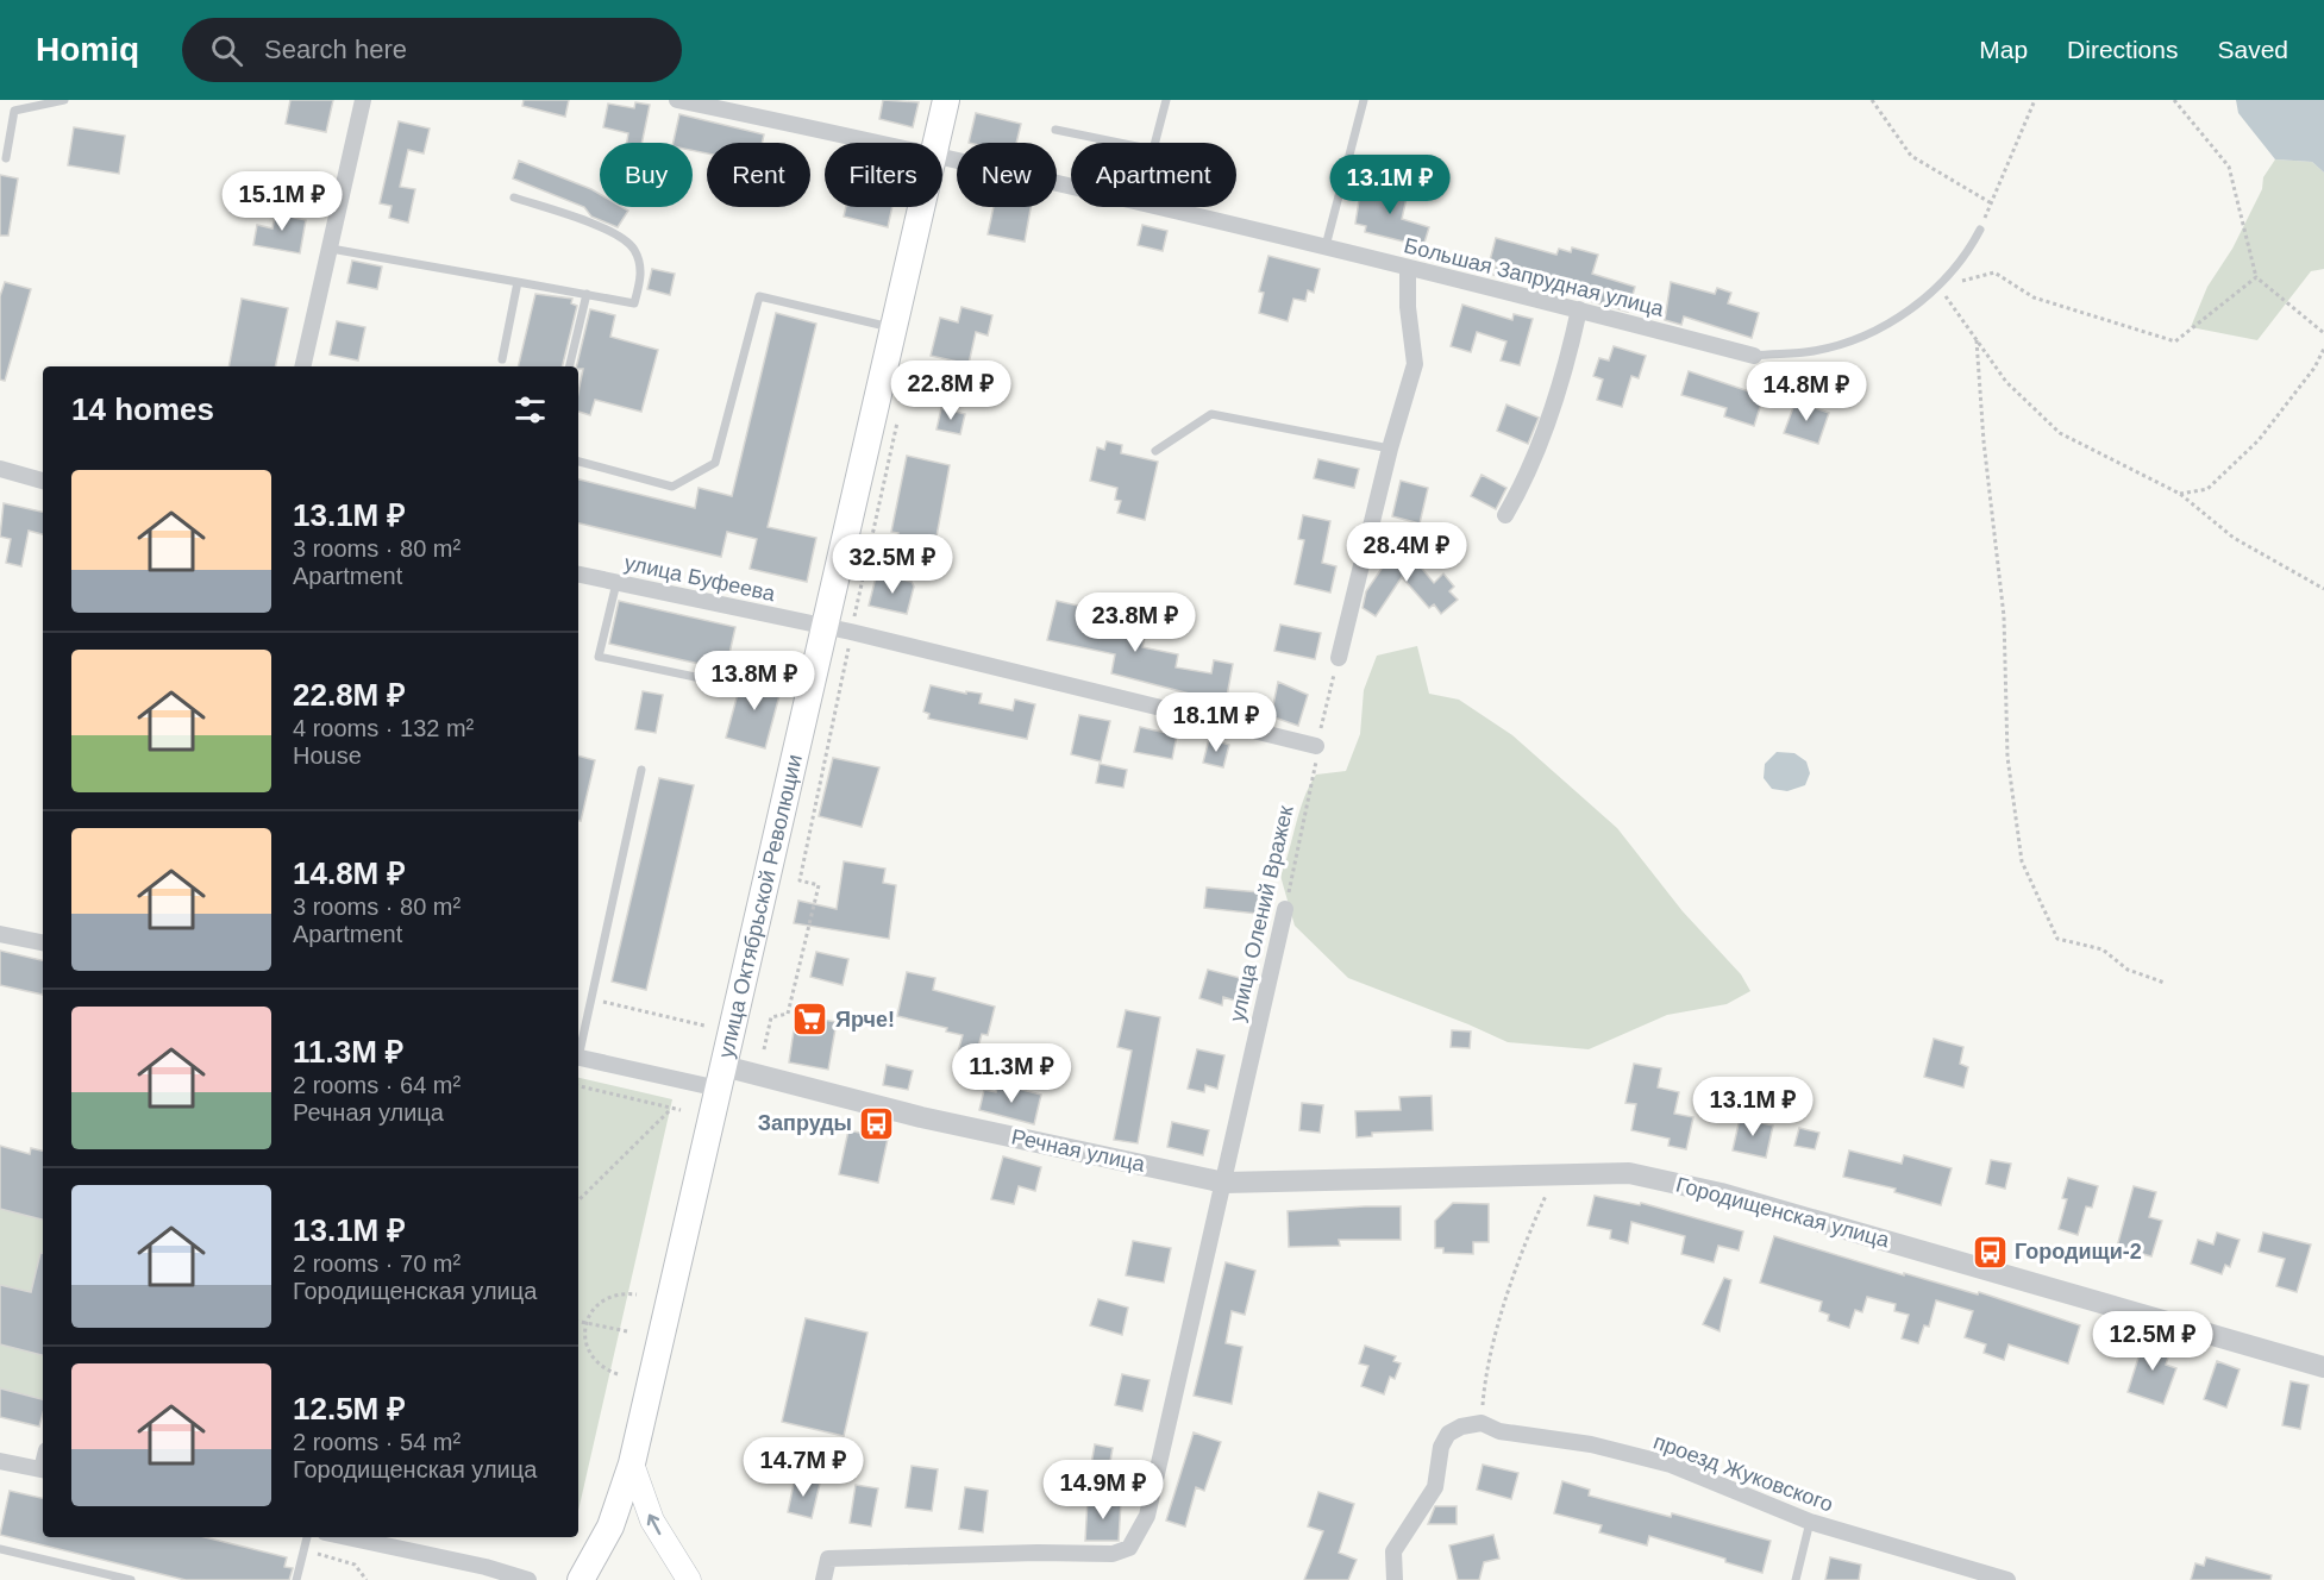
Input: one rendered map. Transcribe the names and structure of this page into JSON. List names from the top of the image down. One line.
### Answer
{"streets":{"main road":["улица Октябрьской Революции"],"street":["Большая Запрудная улица","улица Буфеева","улица Олений Вражек","Речная улица","Городищенская улица","проезд Жуковского"]},"crossings":[["улица Буфеева","улица Октябрьской Революции"],["улица Буфеева","улица Олений Вражек"],["улица Октябрьской Революции","Речная улица"],["улица Олений Вражек","Речная улица"],["улица Олений Вражек","Городищенская улица"],["Речная улица","Городищенская улица"]],"places":{"supermarket":["Ярче!"],"bus stop":["Запруды","Городищи-2"]},"page":{"header":"Homiq","search":"Search here","nav":["Map","Directions","Saved"],"chip":["Buy","Rent","Filters","New","Apartment"],"price":["13.1M ₽","15.1M ₽","22.8M ₽","14.8M ₽","28.4M ₽","32.5M ₽","23.8M ₽","13.8M ₽","18.1M ₽","11.3M ₽","13.1M ₽","12.5M ₽","14.7M ₽","14.9M ₽"],"heading":"14 homes","list":[{"name":"13.1M ₽","note":"3 rooms · 80 m² · Apartment"},{"name":"22.8M ₽","note":"4 rooms · 132 m² · House"},{"name":"14.8M ₽","note":"3 rooms · 80 m² · Apartment"},{"name":"11.3M ₽","note":"2 rooms · 64 m² · Речная улица"},{"name":"13.1M ₽","note":"2 rooms · 70 m² · Городищенская улица"},{"name":"12.5M ₽","note":"2 rooms · 54 m² · Городищенская улица"}]}}
